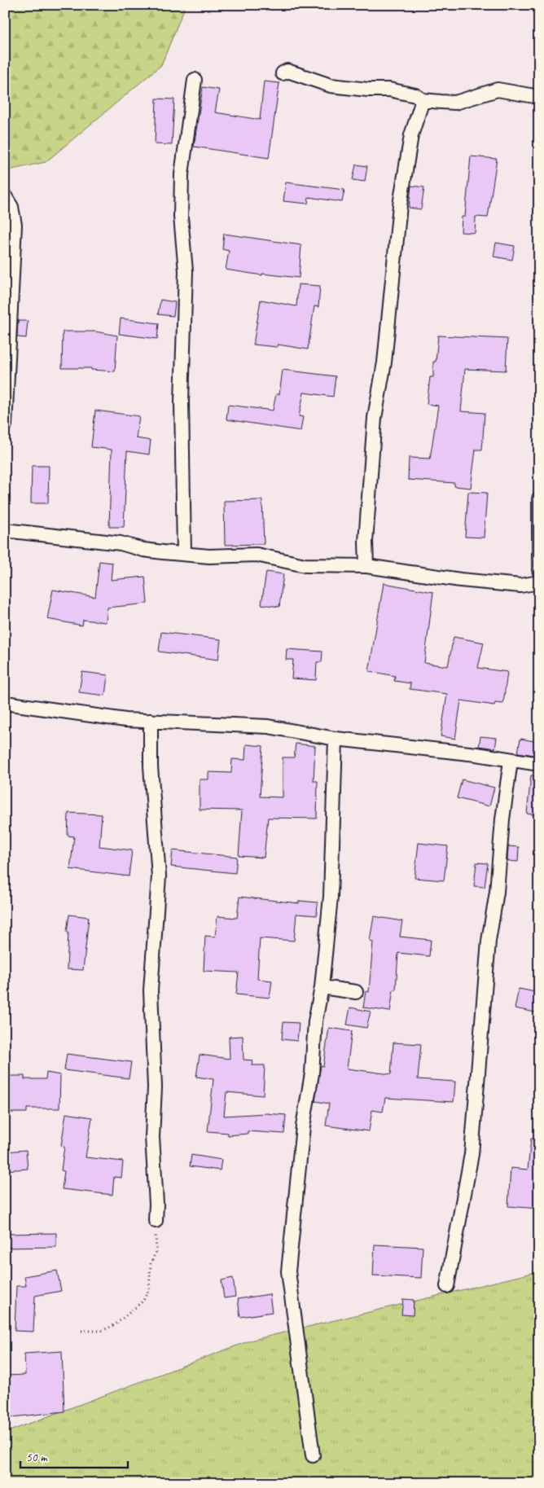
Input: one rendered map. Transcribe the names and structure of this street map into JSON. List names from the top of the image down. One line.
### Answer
{"scale_bar":"50 m"}
